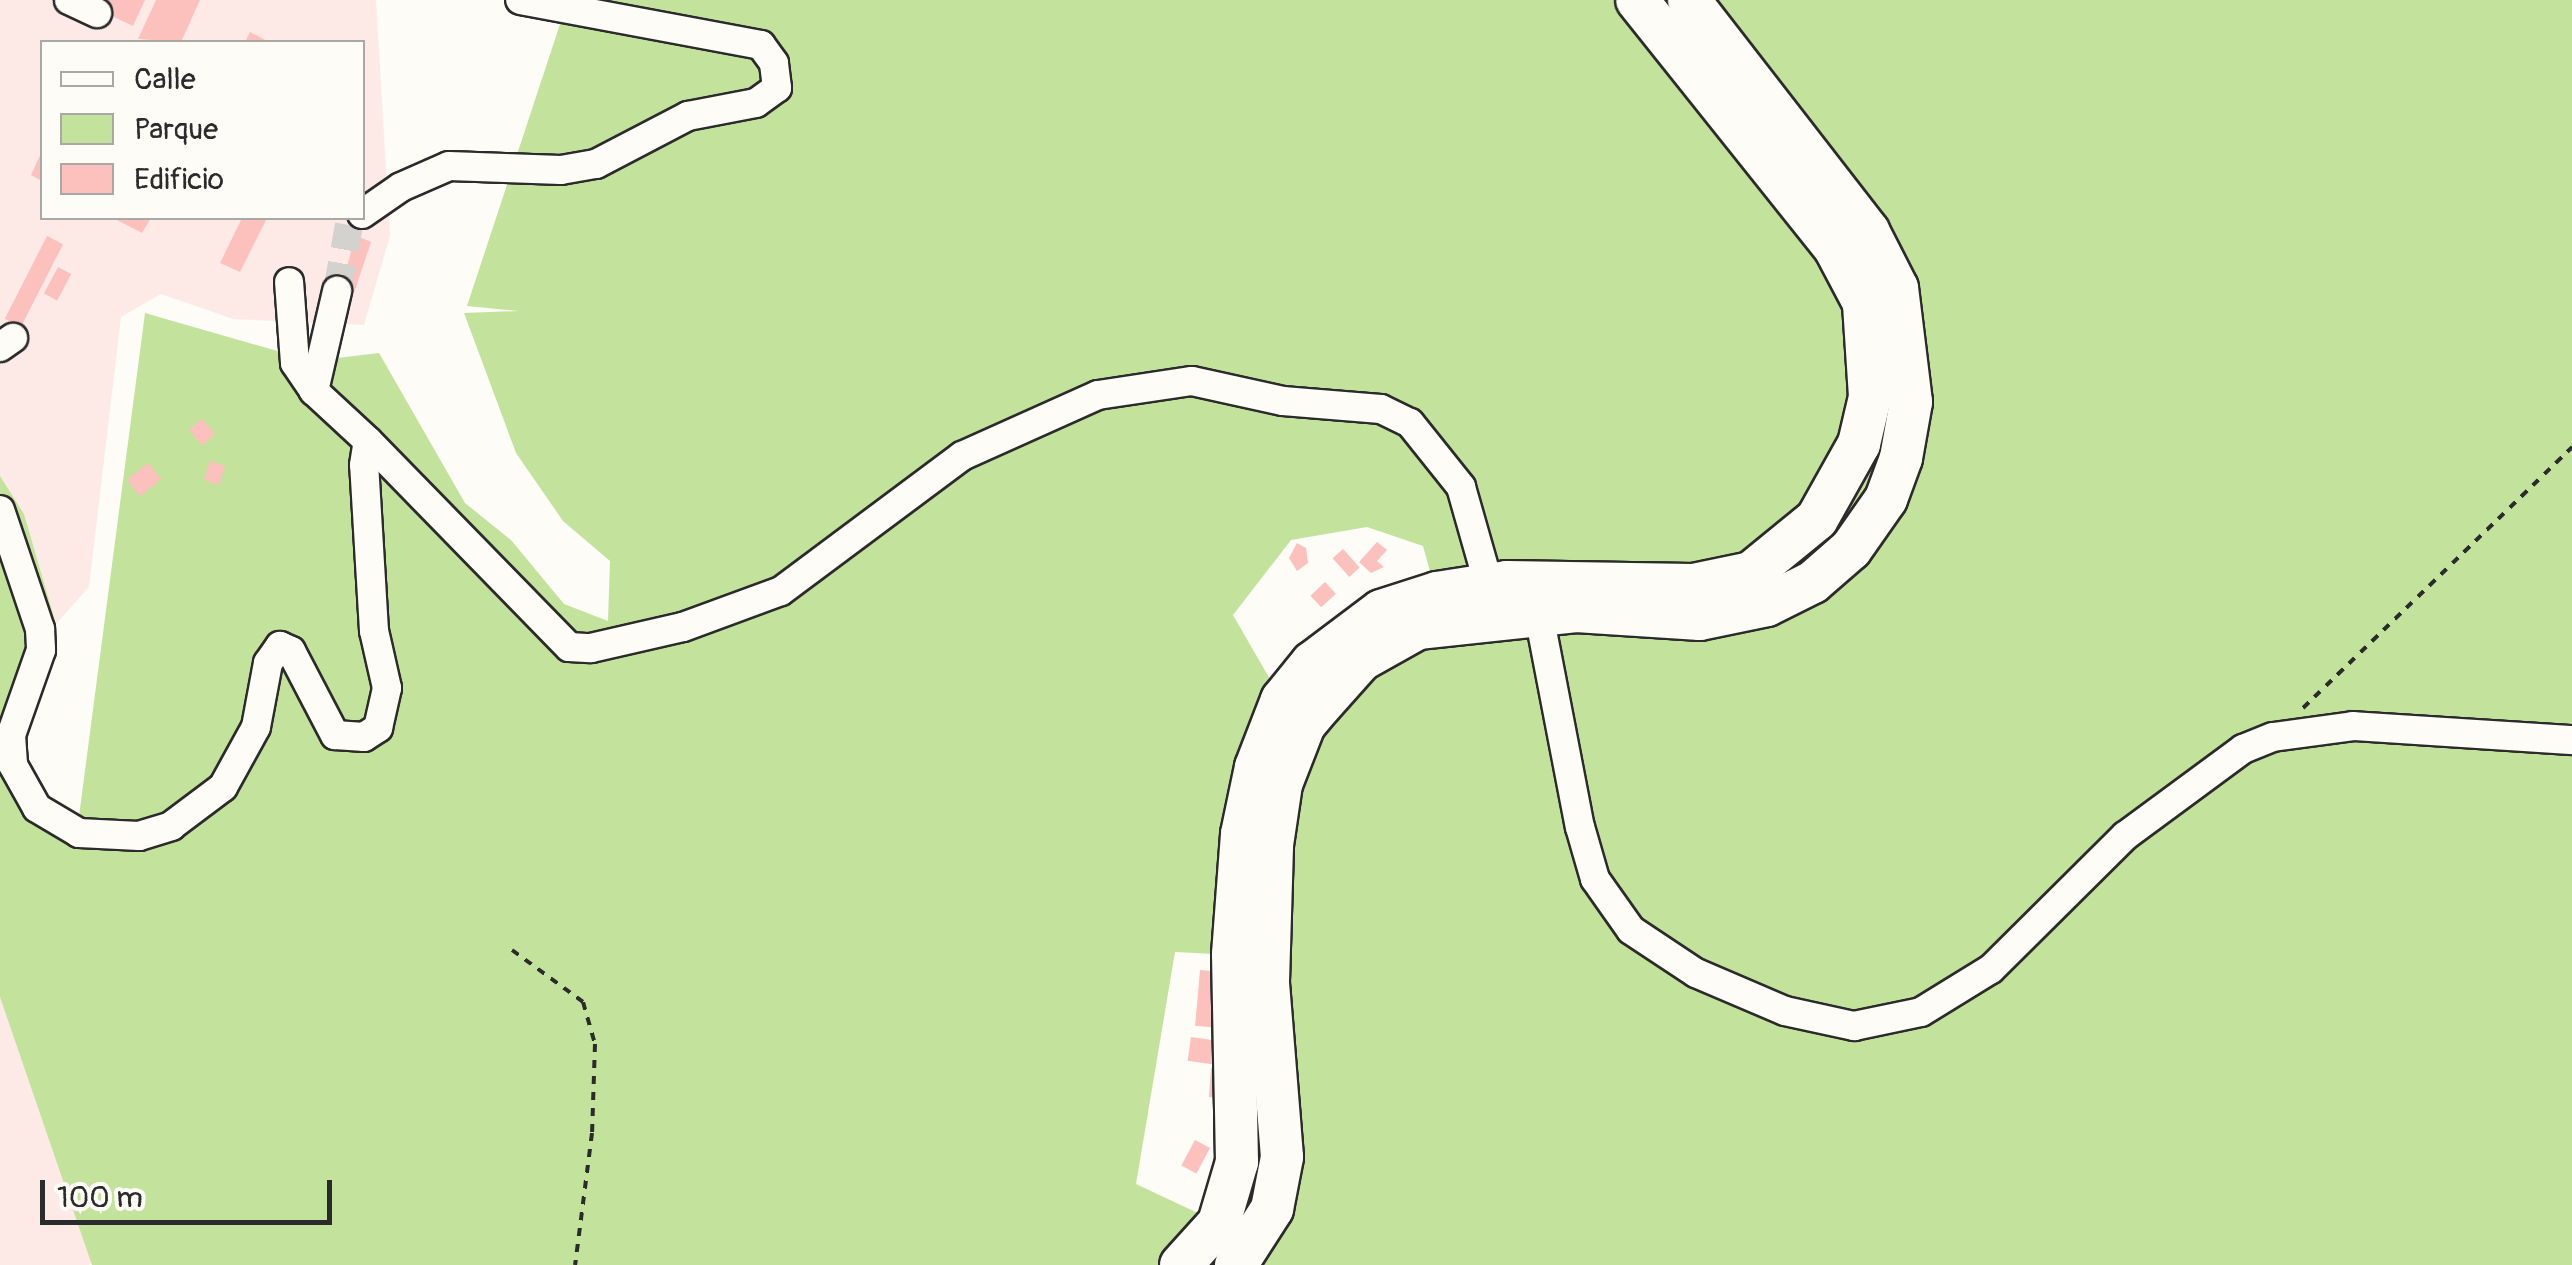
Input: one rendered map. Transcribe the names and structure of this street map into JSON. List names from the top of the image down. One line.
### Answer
{"legend":["Calle","Parque","Edificio"],"scale_bar":"100 m"}
